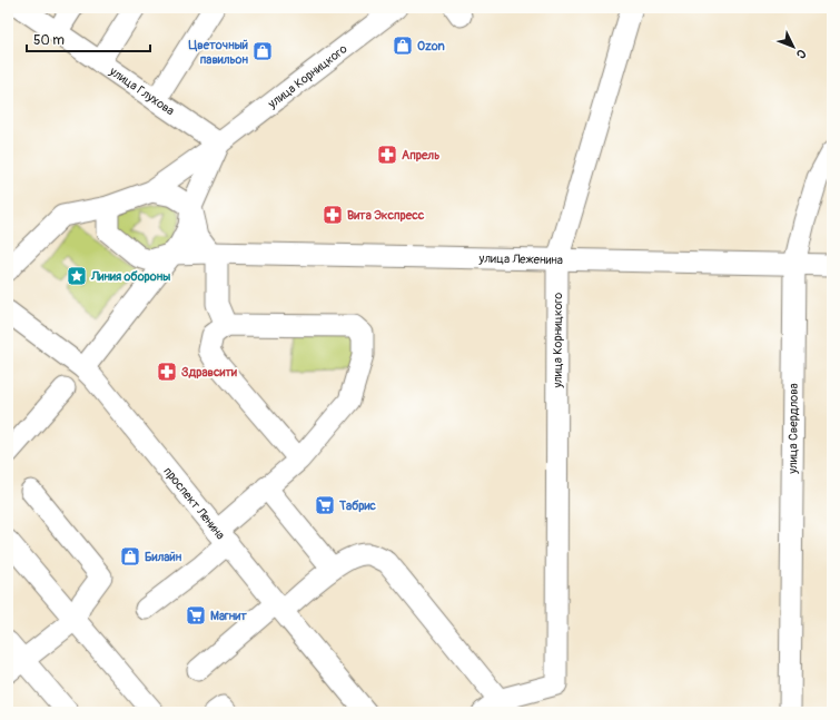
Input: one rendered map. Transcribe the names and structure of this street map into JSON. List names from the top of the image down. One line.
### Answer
{"streets":{"street":["улица Корницкого","улица Глухова","улица Леженина","улица Свердлова","проспект Ленина"]},"crossings":[["улица Корницкого","улица Глухова"],["улица Корницкого","улица Леженина"],["улица Леженина","улица Свердлова"]],"places":{"shop":["Ozon","Цветочный павильон","Билайн"],"pharmacy":["Апрель","Вита Экспресс","Здравсити"],"place":["Линия обороны"],"supermarket":["Табрис","Магнит"]},"scale_bar":"50 m","north":"bottom right"}
